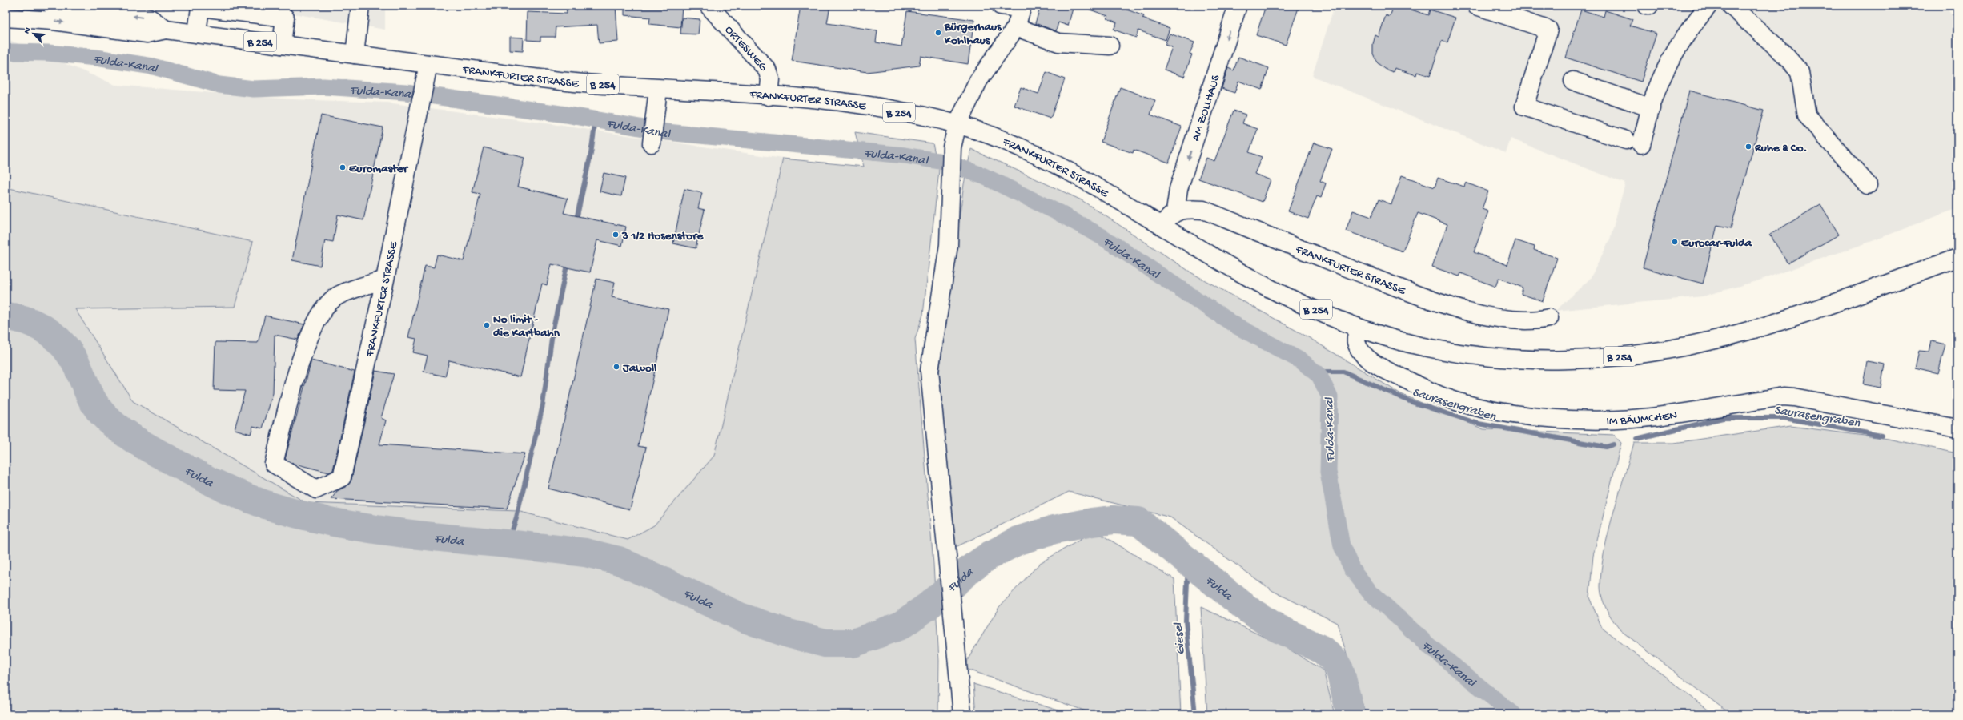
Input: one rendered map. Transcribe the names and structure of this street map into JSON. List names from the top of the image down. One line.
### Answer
{"streets":{"main road":["B 254","ORTESWEG","FRANKFURTER STRASSE","AM ZOLLHAUS","IM BÄUMCHEN"]},"crossings":[["B 254","FRANKFURTER STRASSE"],["B 254","IM BÄUMCHEN"],["ORTESWEG","FRANKFURTER STRASSE"],["FRANKFURTER STRASSE","AM ZOLLHAUS"],["FRANKFURTER STRASSE","IM BÄUMCHEN"]],"one_way":["AM ZOLLHAUS"],"water":["Fulda-Kanal","Saurasengraben","Fulda","Giesel"],"places":["Bürgerhaus Kohlhaus","Ruhe & Co.","Euromaster","3 1/2 Hosenstore","Eurocar-Fulda","No limit - die Kartbahn","Jawoll"],"north":"top left"}
